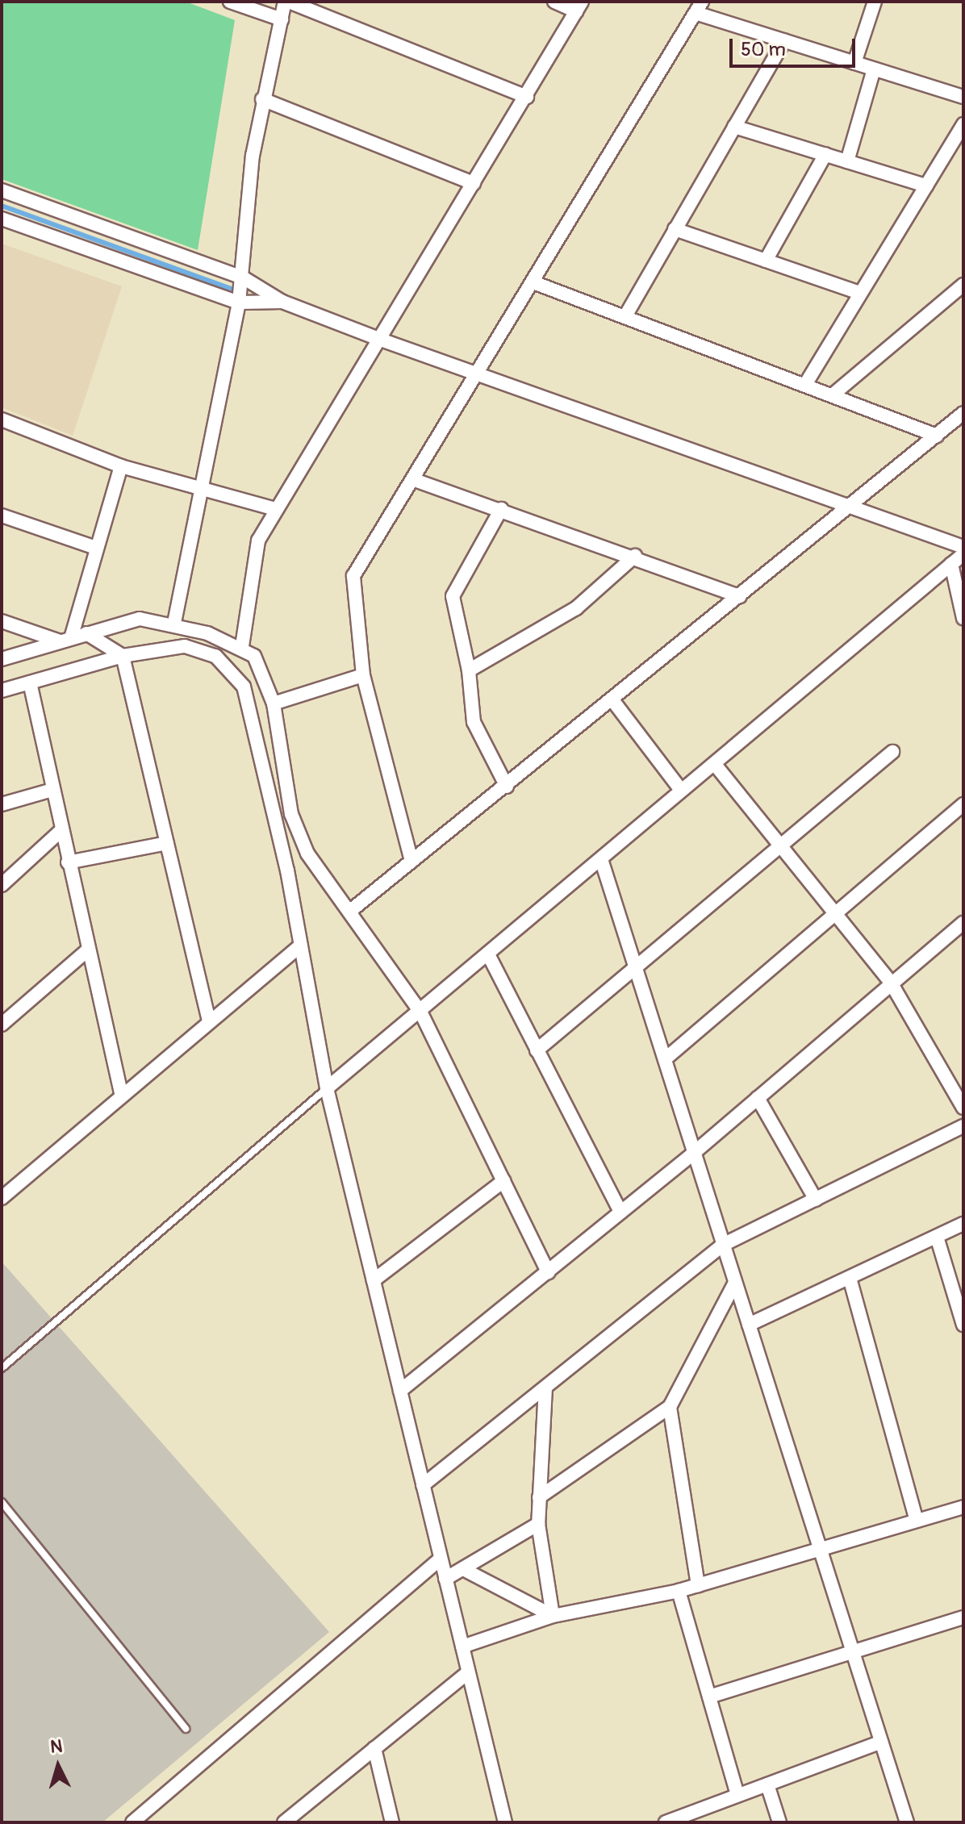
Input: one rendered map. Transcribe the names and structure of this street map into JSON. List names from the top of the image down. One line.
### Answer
{"scale_bar":"50 m","north":"top"}
